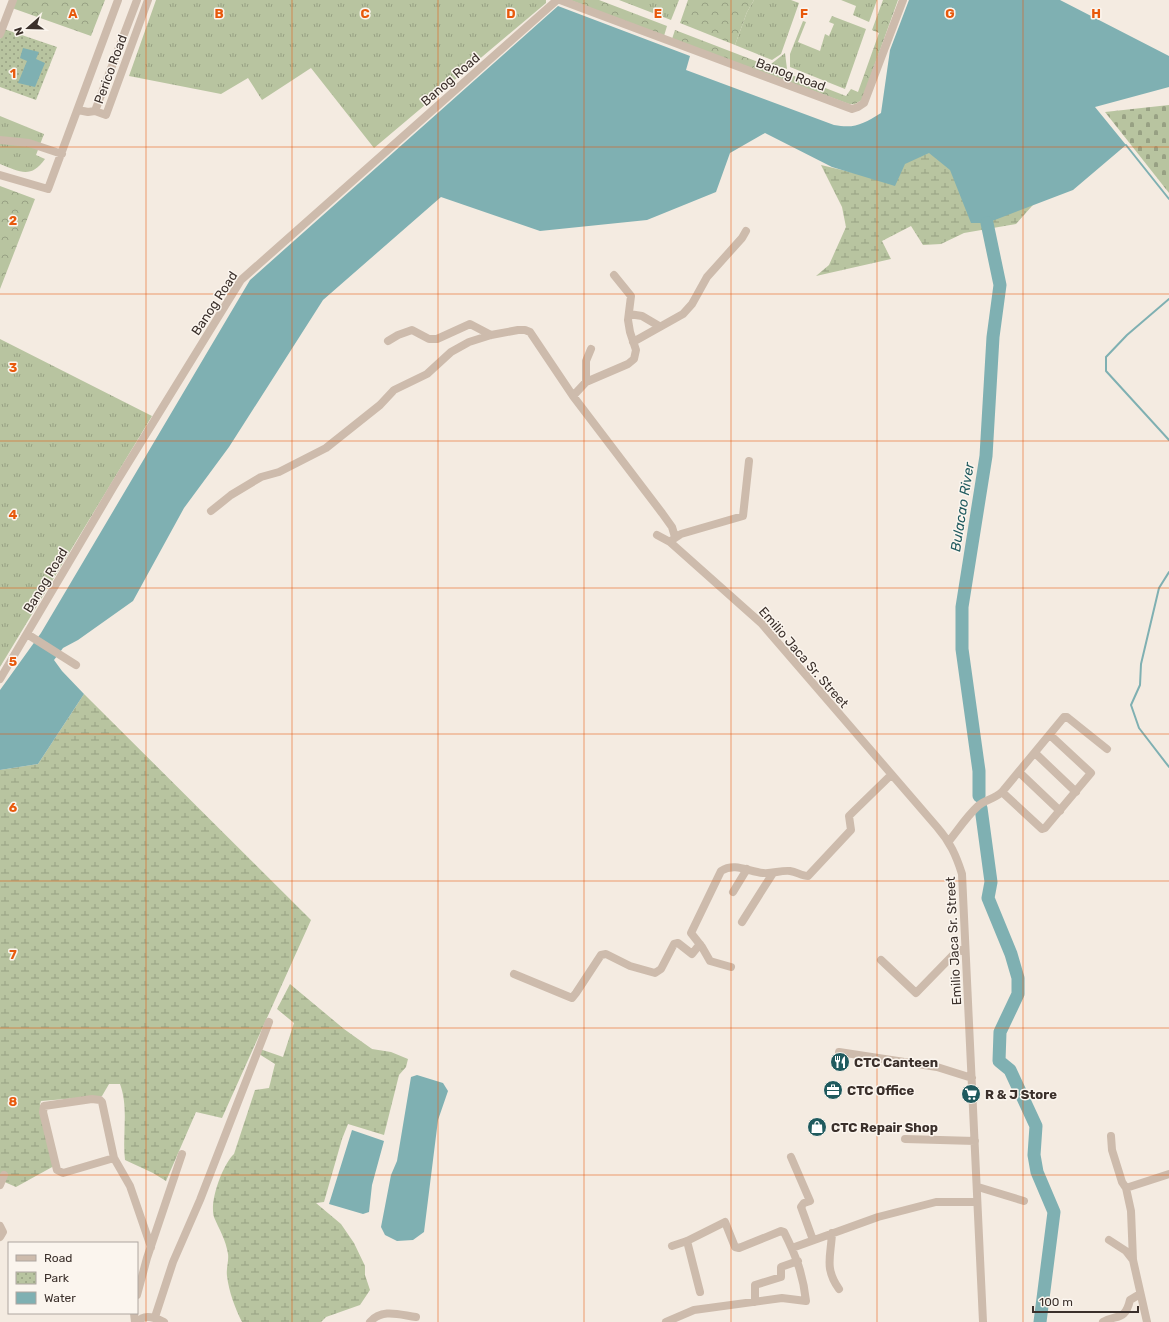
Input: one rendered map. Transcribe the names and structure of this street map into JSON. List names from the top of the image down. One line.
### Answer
{"streets":{"street":["Perico Road","Banog Road","Emilio Jaca Sr. Street"]},"water":["Bulacao River"],"places":{"restaurant":["CTC Canteen"],"office":["CTC Office"],"supermarket":["R & J Store"],"shop":["CTC Repair Shop"]},"legend":["Road","Park","Water"],"scale_bar":"100 m","north":"left","grid":{"columns":["A","B","C","D","E","F","G","H"],"rows":["1","2","3","4","5","6","7","8"]}}
